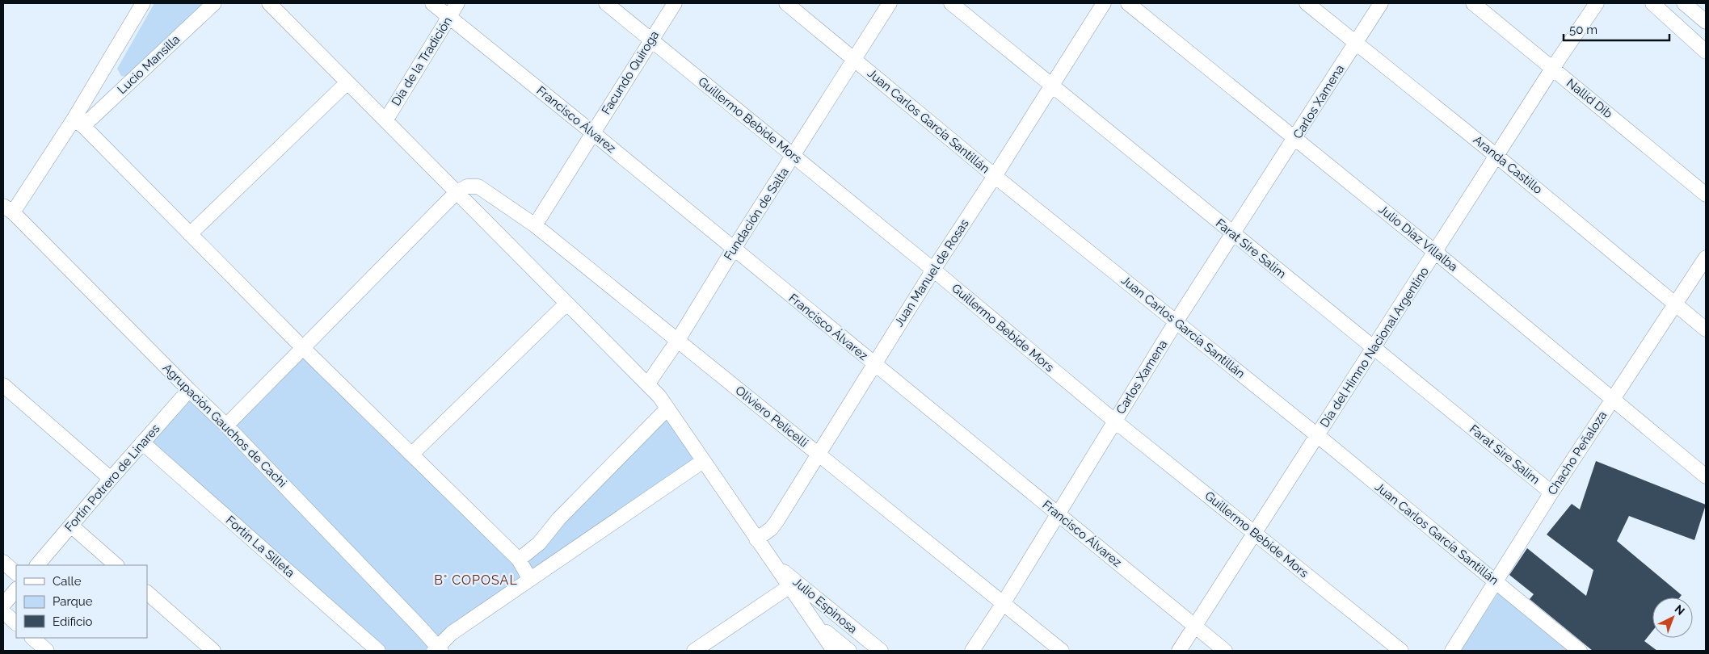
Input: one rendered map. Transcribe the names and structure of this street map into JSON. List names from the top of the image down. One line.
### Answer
{"streets":{"street":["Día de la Tradición","Lucio Mansilla","Facundo Quiroga","Nallid Dib","Carlos Xamena","Francisco Álvarez","Guillermo Bebide Mors","Juan Carlos García Santillán","Aranda Castillo","Fundación de Salta","Julio Díaz Villalba","Farat Sire Salim","Juan Manuel de Rosas","Día del Himno Nacional Argentino","Oliviero Pelicelli","Agrupación Gauchos de Cachi","Chacho Peñaloza","Fortín Potrero de Linares","Fortín La Silleta","Julio Espinosa"]},"crossings":[["Día de la Tradición","Francisco Álvarez"],["Facundo Quiroga","Francisco Álvarez"],["Facundo Quiroga","Guillermo Bebide Mors"],["Facundo Quiroga","Oliviero Pelicelli"],["Nallid Dib","Día del Himno Nacional Argentino"],["Carlos Xamena","Francisco Álvarez"],["Carlos Xamena","Guillermo Bebide Mors"],["Carlos Xamena","Juan Carlos García Santillán"],["Carlos Xamena","Aranda Castillo"],["Carlos Xamena","Julio Díaz Villalba"],["Carlos Xamena","Farat Sire Salim"],["Carlos Xamena","Oliviero Pelicelli"],["Francisco Álvarez","Fundación de Salta"],["Francisco Álvarez","Juan Manuel de Rosas"],["Francisco Álvarez","Día del Himno Nacional Argentino"],["Guillermo Bebide Mors","Fundación de Salta"],["Guillermo Bebide Mors","Juan Manuel de Rosas"],["Guillermo Bebide Mors","Día del Himno Nacional Argentino"],["Juan Carlos García Santillán","Fundación de Salta"],["Juan Carlos García Santillán","Juan Manuel de Rosas"],["Juan Carlos García Santillán","Día del Himno Nacional Argentino"],["Juan Carlos García Santillán","Chacho Peñaloza"],["Aranda Castillo","Día del Himno Nacional Argentino"],["Aranda Castillo","Chacho Peñaloza"],["Fundación de Salta","Oliviero Pelicelli"],["Julio Díaz Villalba","Día del Himno Nacional Argentino"],["Julio Díaz Villalba","Chacho Peñaloza"],["Farat Sire Salim","Juan Manuel de Rosas"],["Farat Sire Salim","Día del Himno Nacional Argentino"],["Farat Sire Salim","Chacho Peñaloza"],["Juan Manuel de Rosas","Oliviero Pelicelli"],["Agrupación Gauchos de Cachi","Fortín Potrero de Linares"],["Fortín Potrero de Linares","Fortín La Silleta"]],"districts":["B° COPOSAL"],"legend":["Calle","Parque","Edificio"],"scale_bar":"50 m","north":"top right"}
